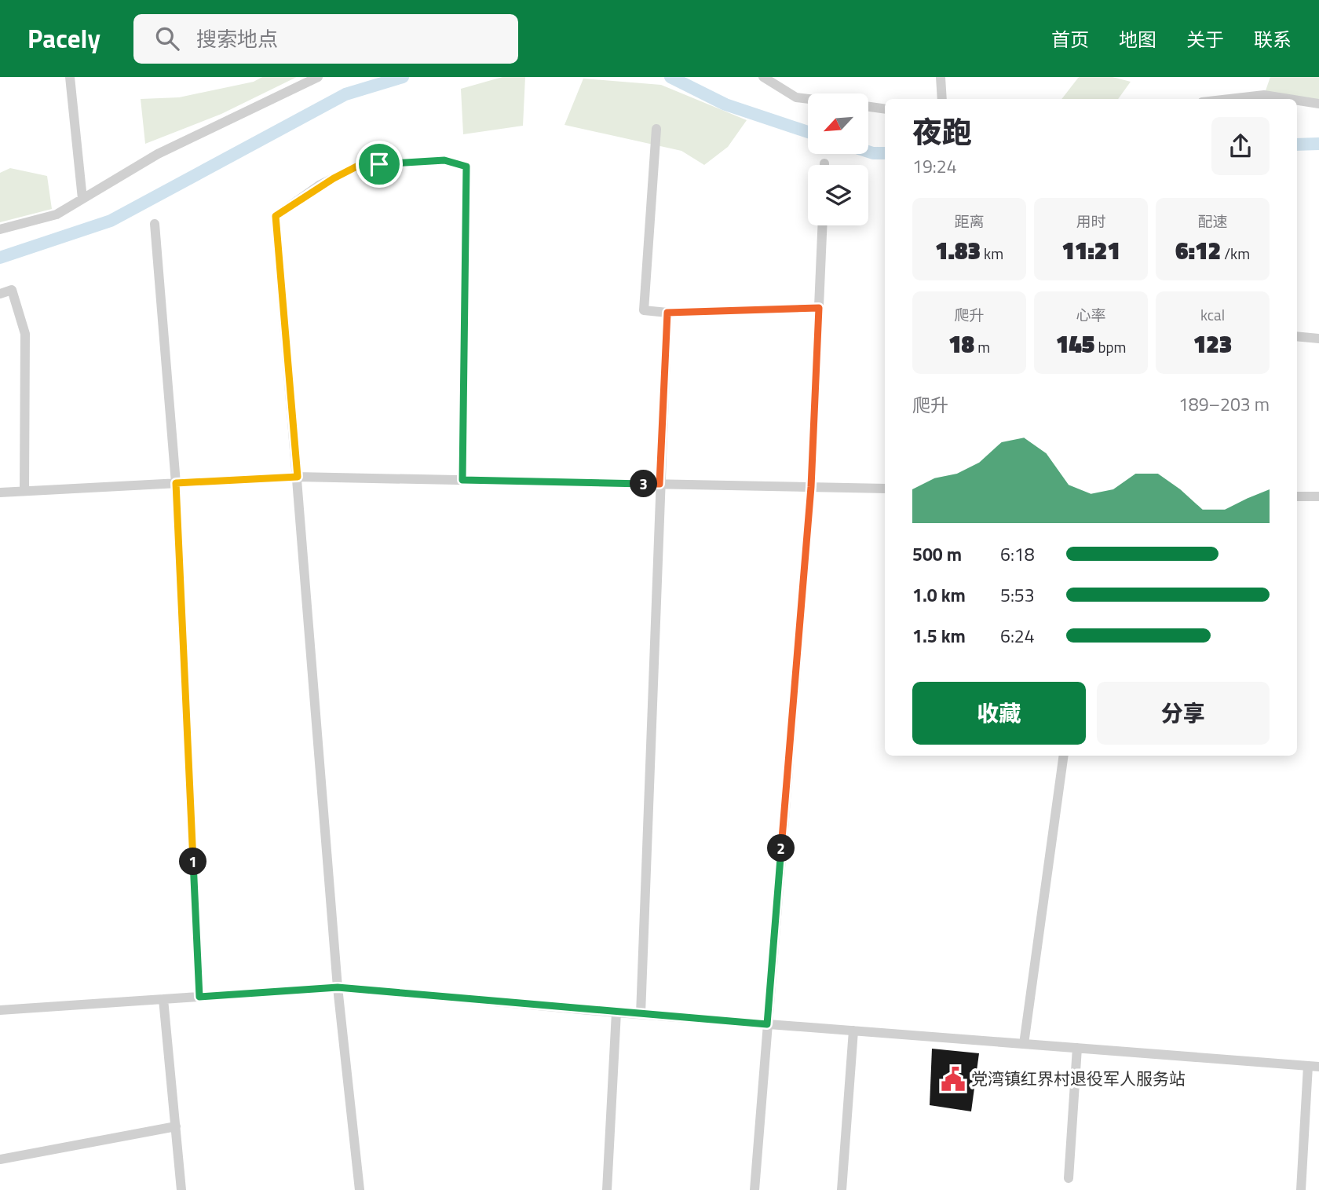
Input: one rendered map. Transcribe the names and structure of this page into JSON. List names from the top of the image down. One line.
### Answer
{"places":{"public building":["党湾镇红界村退役军人服务站"]},"north":"bottom left","page":{"header":"Pacely","search":"搜索地点","nav":["首页","地图","关于","联系"],"heading":["夜跑","19:24"],"stats":[["距离","1.83 km"],["用时","11:21"],["配速","6:12 /km"],["爬升","18 m"],["心率","145 bpm"],["kcal","123"]],"chart":["爬升","189–203 m"],"pins":["3","2","1"],"list":[{"name":"500 m","note":"6:18"},{"name":"1.0 km","note":"5:53"},{"name":"1.5 km","note":"6:24"}],"buttons":["收藏","分享"]}}
